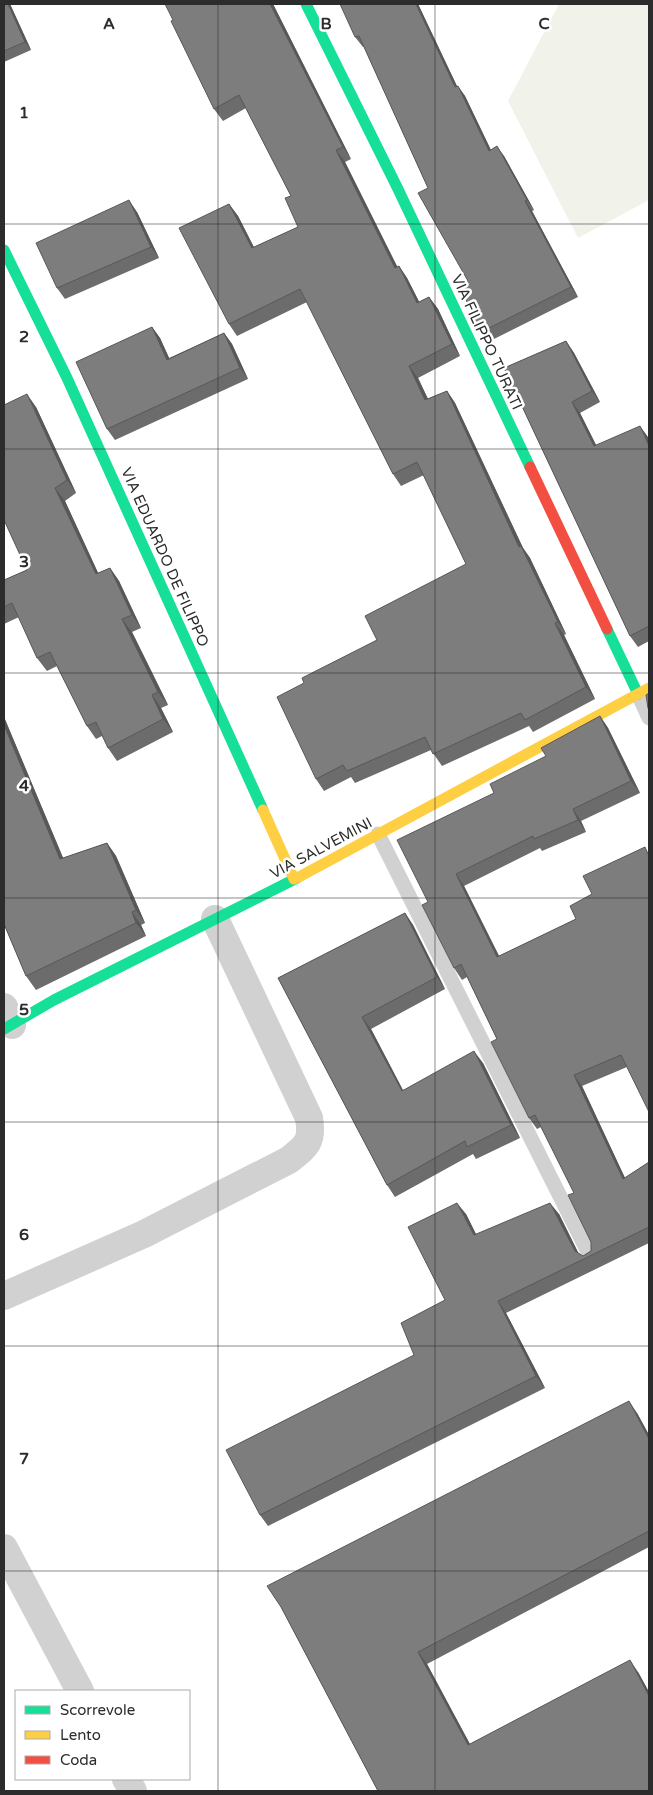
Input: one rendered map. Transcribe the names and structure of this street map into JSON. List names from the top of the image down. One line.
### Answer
{"streets":{"street":["VIA FILIPPO TURATI","VIA EDUARDO DE FILIPPO","VIA SALVEMINI"]},"crossings":[["VIA FILIPPO TURATI","VIA SALVEMINI"],["VIA EDUARDO DE FILIPPO","VIA SALVEMINI"]],"legend":["Scorrevole","Lento","Coda"],"grid":{"columns":["A","B","C"],"rows":["1","2","3","4","5","6","7"]}}
